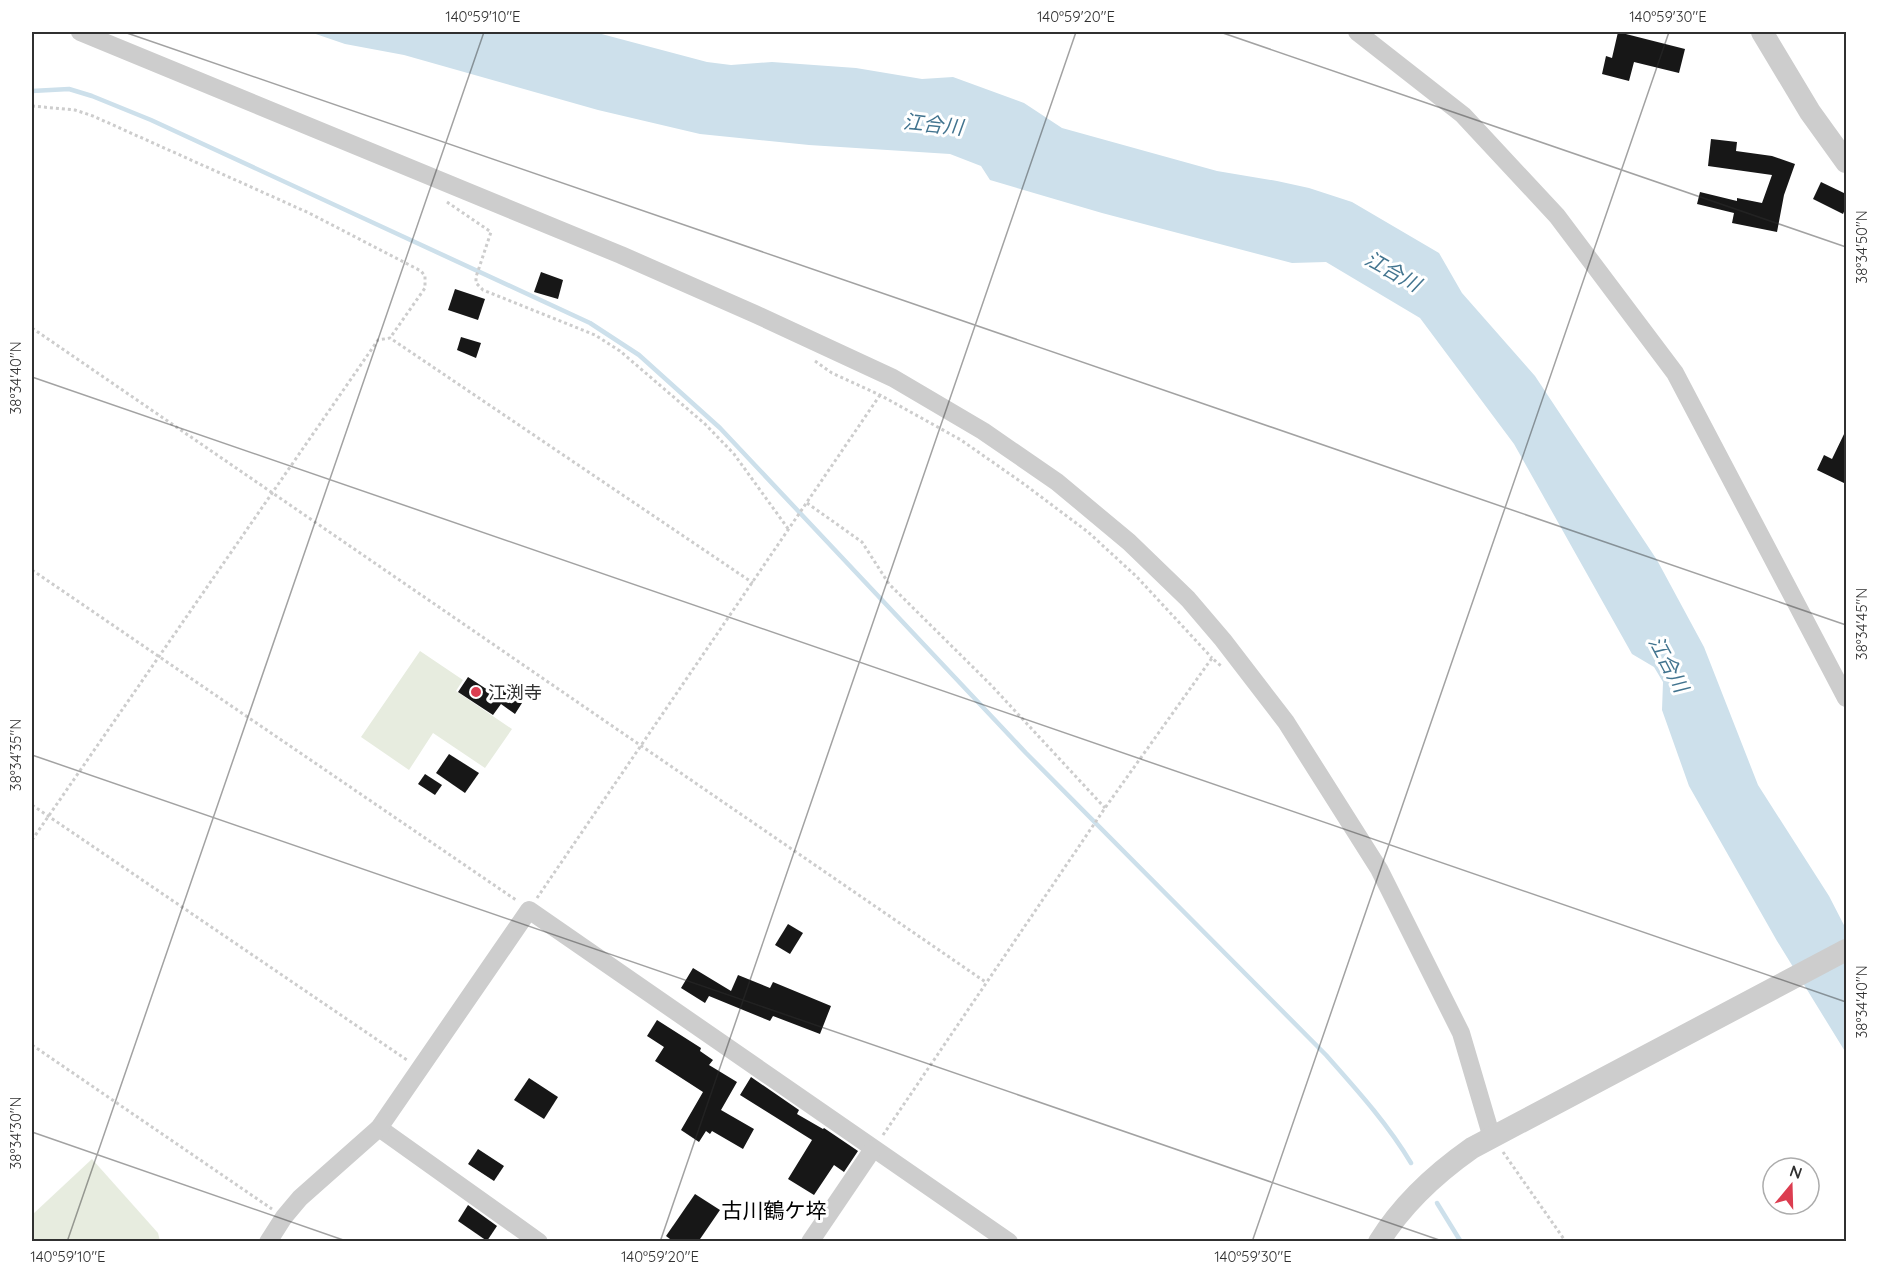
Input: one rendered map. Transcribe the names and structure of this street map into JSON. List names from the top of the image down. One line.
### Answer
{"districts":["古川鶴ケ埣"],"water":["江合川"],"places":["江渕寺"],"north":"top","coordinates":["140°59'10\"E","140°59'20\"E","140°59'30\"E","38°34'50\"N","38°34'40\"N","38°34'45\"N","38°34'35\"N","38°34'30\"N"]}
